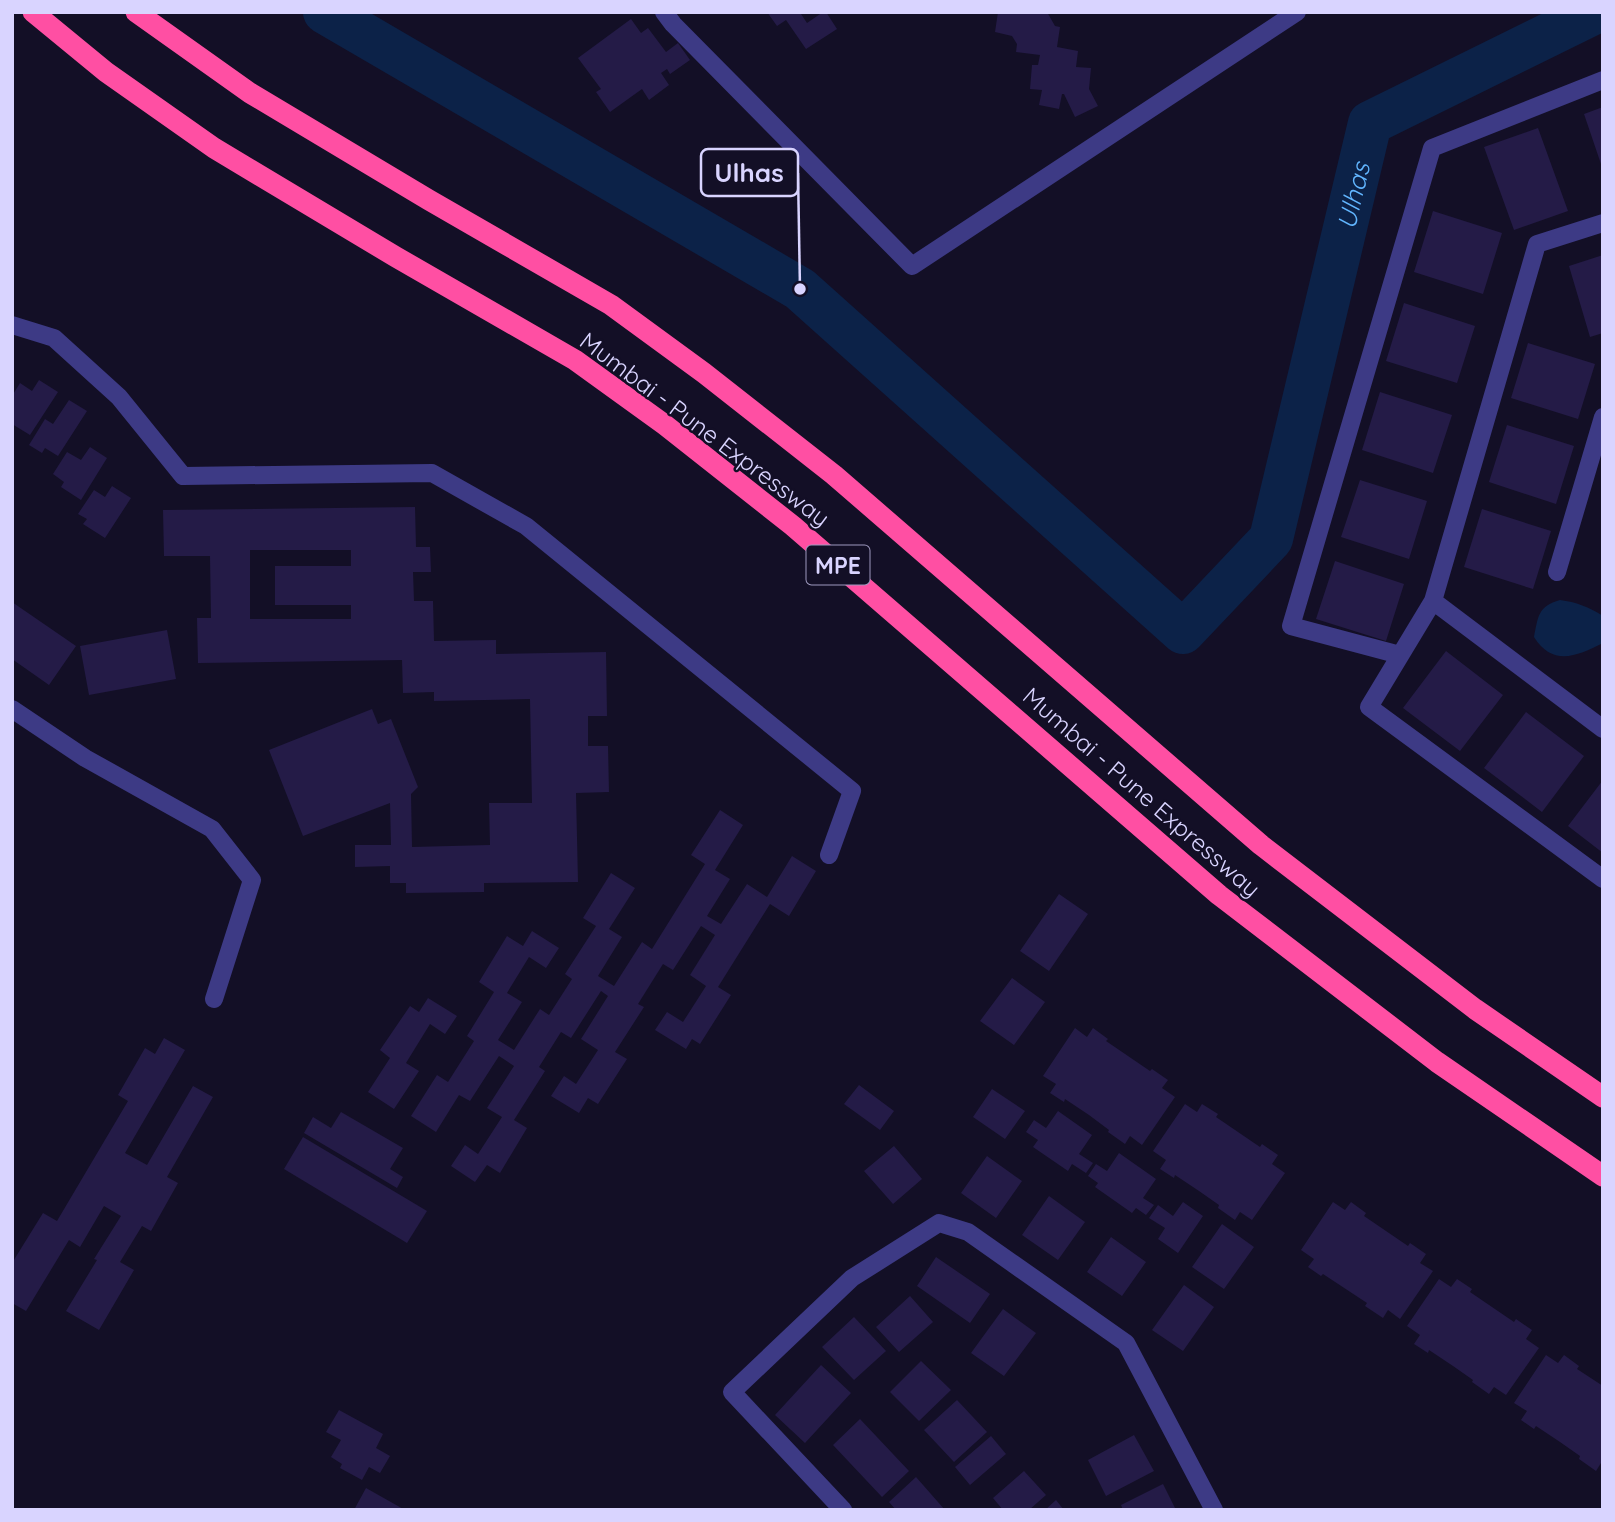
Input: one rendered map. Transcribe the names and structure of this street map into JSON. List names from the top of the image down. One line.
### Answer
{"streets":{"highway":["Mumbai - Pune Expressway","MPE"]},"water":["Ulhas"],"places":["Ulhas"]}
